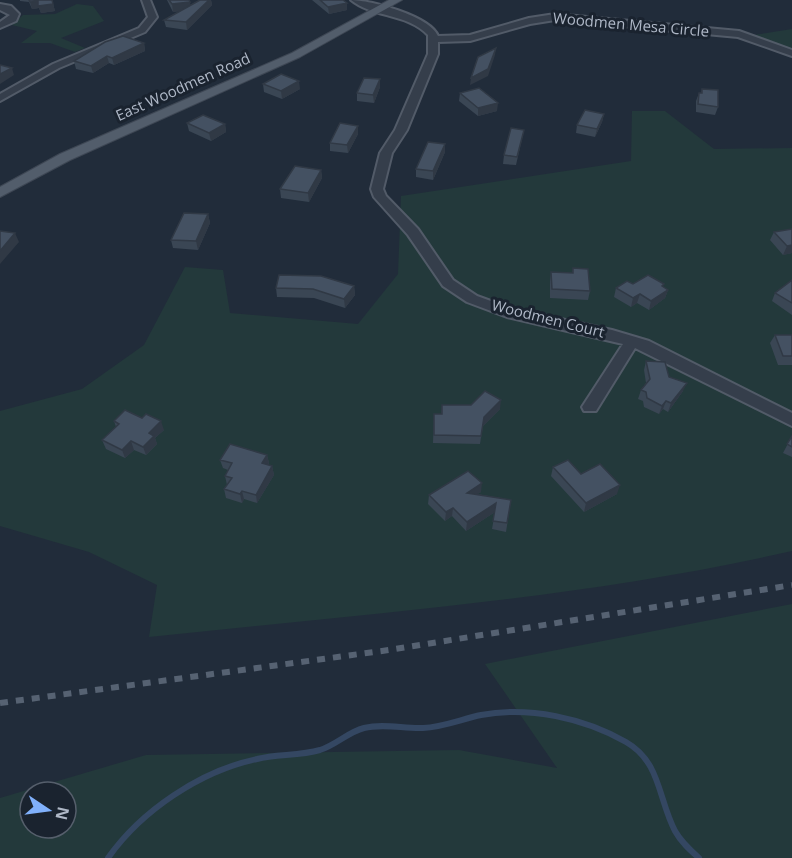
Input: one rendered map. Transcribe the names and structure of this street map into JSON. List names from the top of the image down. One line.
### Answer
{"streets":{"main road":["East Woodmen Road"],"street":["Woodmen Mesa Circle","Woodmen Court"]},"crossings":[["Woodmen Mesa Circle","Woodmen Court"]],"north":"right"}
